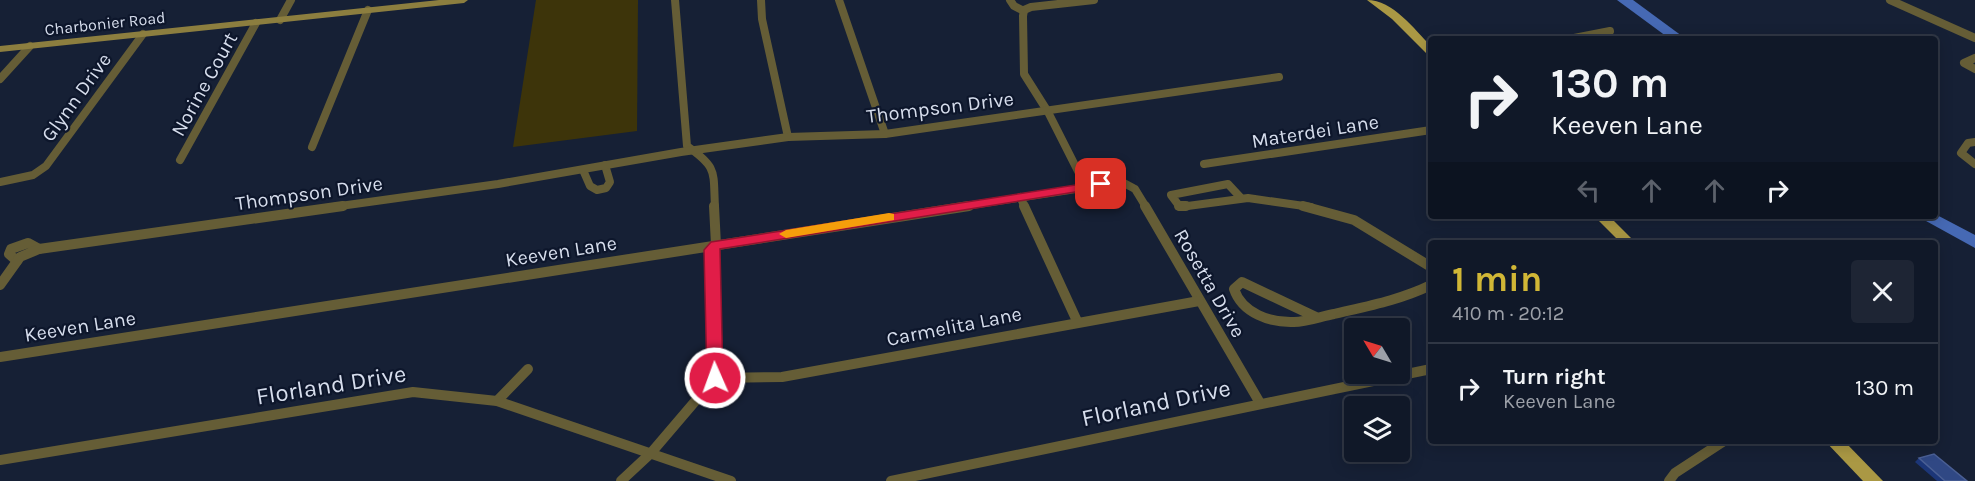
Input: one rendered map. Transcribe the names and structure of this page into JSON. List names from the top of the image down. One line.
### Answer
{"streets":{"main road":["Charbonier Road"],"street":["Norine Court","Glynn Drive","Thompson Drive","Materdei Lane","Keeven Lane","Rosetta Drive","Carmelita Lane","Florland Drive"]},"crossings":[["Charbonier Road","Norine Court"],["Charbonier Road","Glynn Drive"],["Keeven Lane","Rosetta Drive"],["Rosetta Drive","Carmelita Lane"],["Rosetta Drive","Florland Drive"]],"north":"top left","page":{"turn":["130 m","Keeven Lane"],"heading":["1 min","410 m · 20:12"],"list":[{"name":"Turn right","note":"Keeven Lane","value":"130 m"}]}}
